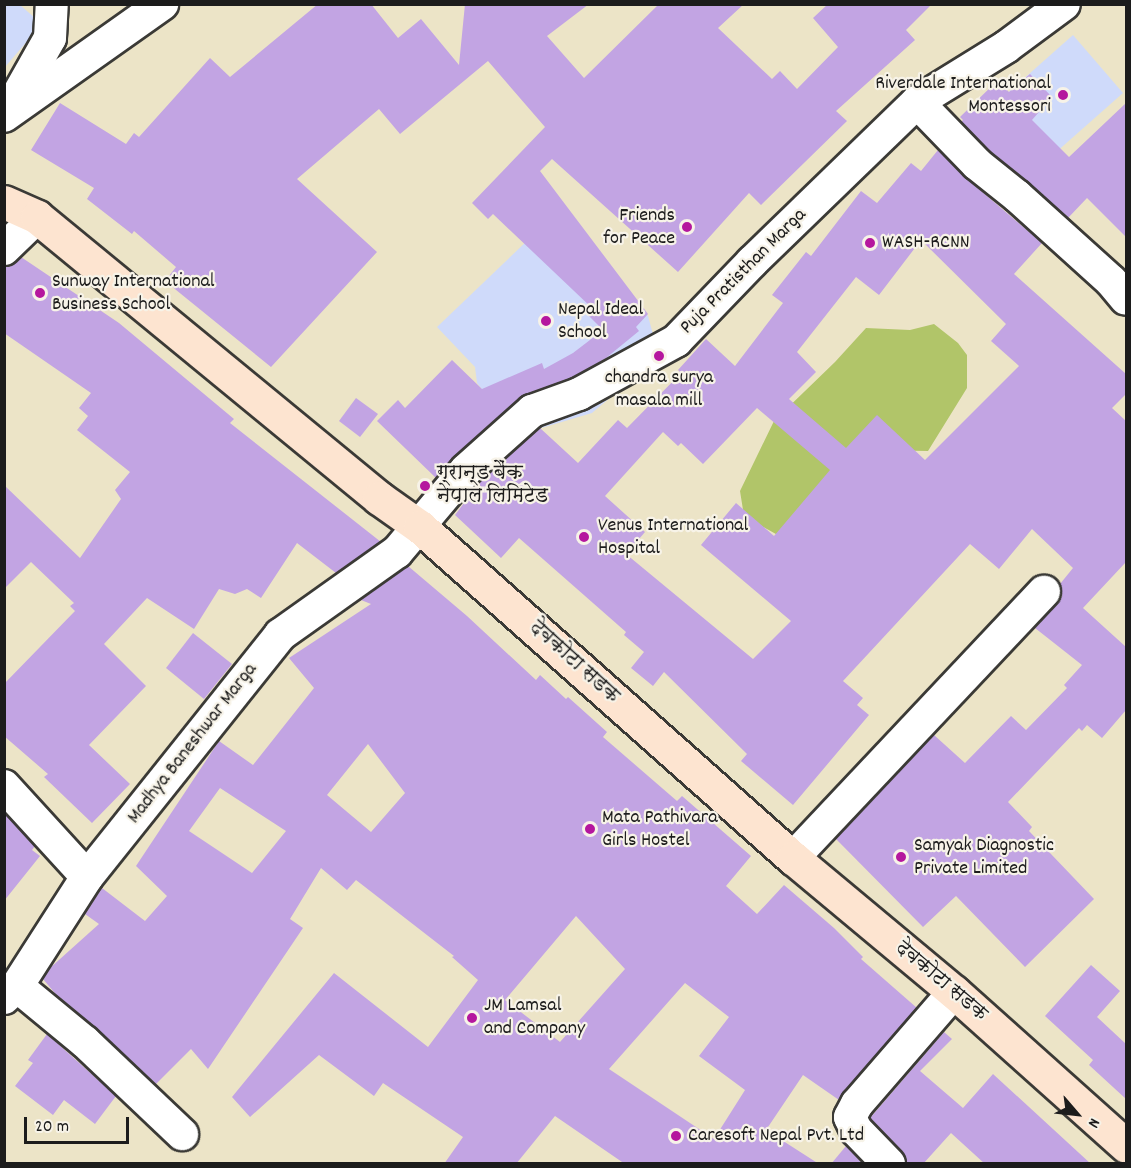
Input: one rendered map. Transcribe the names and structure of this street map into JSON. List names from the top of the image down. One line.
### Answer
{"streets":{"main road":["देवकोटा सडक"],"street":["Puja Pratisthan Marga","Madhya Baneshwar Marga"]},"crossings":[["Puja Pratisthan Marga","देवकोटा सडक"],["Puja Pratisthan Marga","Madhya Baneshwar Marga"],["देवकोटा सडक","Madhya Baneshwar Marga"]],"places":["Riverdale International Montessori","Friends for Peace","WASH-RCNN","Sunway International Business School","Nepal Ideal School","chandra surya masala mill","ग्रान्ड बैंक नेपाल लिमिटेड","Venus International Hospital","Mata Pathivara Girls Hostel","Samyak Diagnostic Private Limited","JM Lamsal and Company","Caresoft Nepal Pvt. Ltd"],"scale_bar":"20 m","north":"bottom right"}
